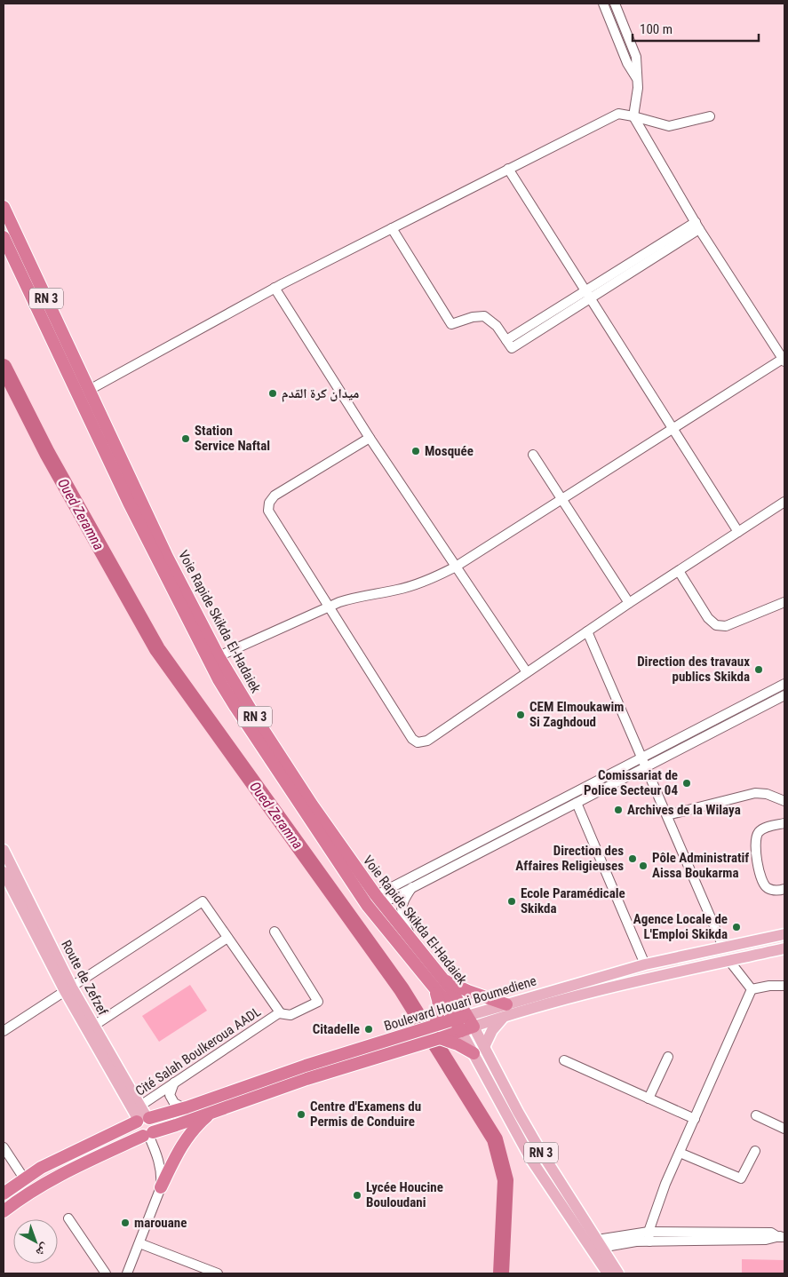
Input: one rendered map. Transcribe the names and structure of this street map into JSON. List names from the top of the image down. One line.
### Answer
{"streets":{"highway":["RN 3","Voie Rapide Skikda El-Hadaiek","Boulevard Houari Boumediene"],"main road":["Route de Zefzef"],"street":["Cité Salah Boulkeroua AADL"]},"crossings":[["RN 3","Voie Rapide Skikda El-Hadaiek"],["RN 3","Boulevard Houari Boumediene"],["Voie Rapide Skikda El-Hadaiek","Boulevard Houari Boumediene"],["Route de Zefzef","Boulevard Houari Boumediene"],["Route de Zefzef","Cité Salah Boulkeroua AADL"],["Boulevard Houari Boumediene","Cité Salah Boulkeroua AADL"]],"water":["Oued Zeramna"],"places":["ميدان كرة القدم","Station Service Naftal","Mosquée","Direction des travaux publics Skikda","CEM Elmoukawim Si Zaghdoud","Comissariat de Police Secteur 04","Archives de la Wilaya","Direction des Affaires Religieuses","Pôle Administratif Aissa Boukarma","Ecole Paramédicale Skikda","Agence Locale de L'Emploi Skikda","Citadelle","Centre d'Examens du Permis de Conduire","Lycée Houcine Bouloudani","marouane"],"scale_bar":"100 m","north":"bottom right"}
